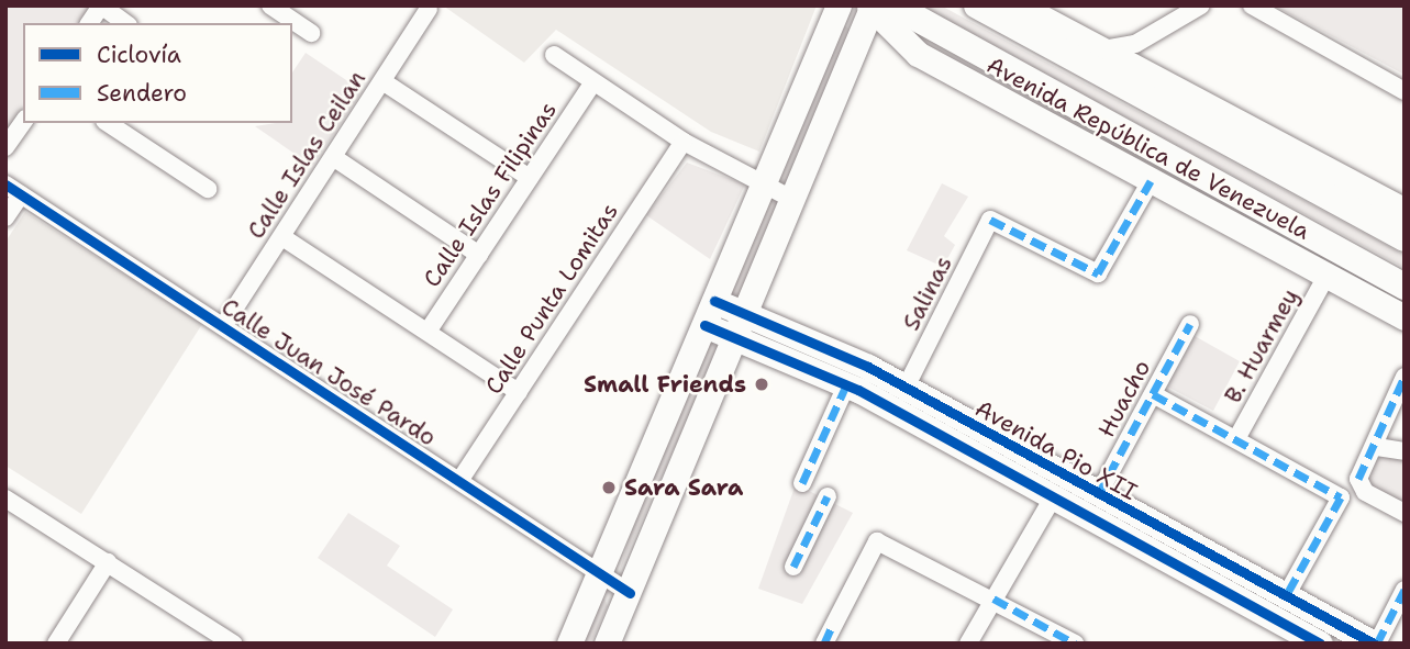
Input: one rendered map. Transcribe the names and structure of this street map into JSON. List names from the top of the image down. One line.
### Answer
{"streets":{"main road":["Avenida República de Venezuela","Avenida Pio XII"],"street":["Calle Islas Ceilan","Calle Islas Filipinas","Salinas","Calle Punta Lomitas","B. Huarmey","Calle Juan José Pardo","Huacho"]},"crossings":[["Calle Islas Ceilan","Calle Juan José Pardo"],["Salinas","Avenida Pio XII"],["Calle Punta Lomitas","Calle Juan José Pardo"],["Huacho","Avenida Pio XII"]],"places":["Small Friends","Sara Sara"],"legend":["Ciclovía","Sendero"]}
